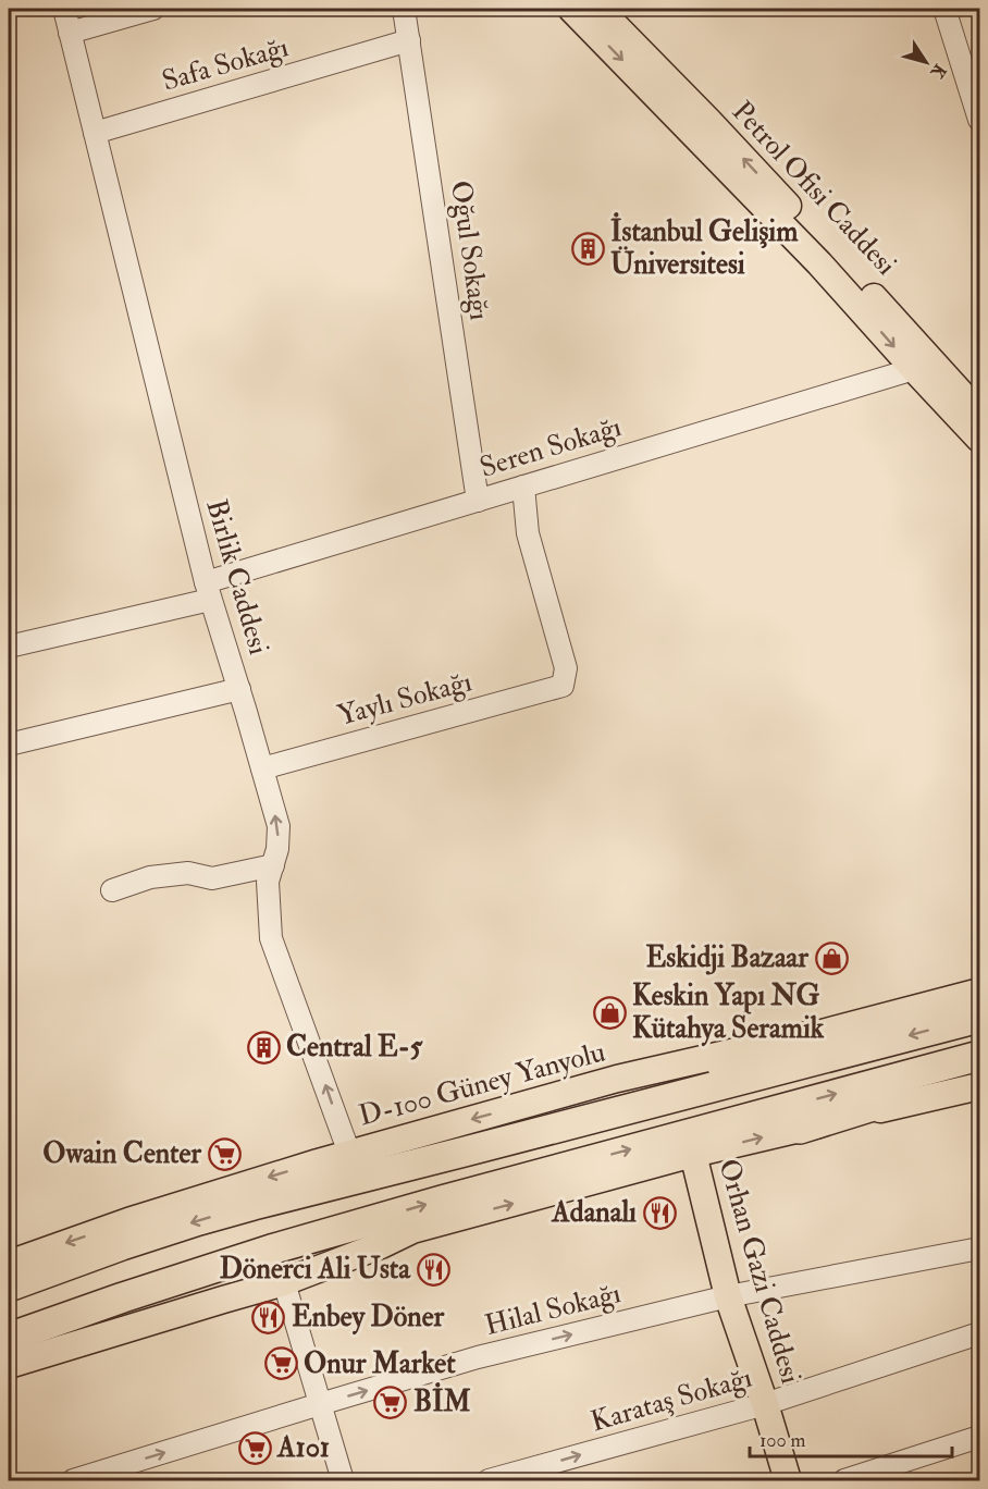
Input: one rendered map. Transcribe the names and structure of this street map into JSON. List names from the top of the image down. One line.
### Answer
{"streets":{"main road":["Petrol Ofisi Caddesi","D-100 Güney Yanyolu","Orhan Gazi Caddesi"],"street":["Safa Sokağı","Oğul Sokağı","Seren Sokağı","Birlik Caddesi","Yaylı Sokağı","Hilal Sokağı","Karataş Sokağı"]},"crossings":[["Safa Sokağı","Oğul Sokağı"],["Safa Sokağı","Birlik Caddesi"],["Petrol Ofisi Caddesi","Seren Sokağı"],["Oğul Sokağı","Seren Sokağı"],["Seren Sokağı","Birlik Caddesi"],["Seren Sokağı","Yaylı Sokağı"],["Birlik Caddesi","Yaylı Sokağı"],["Birlik Caddesi","D-100 Güney Yanyolu"],["Orhan Gazi Caddesi","Hilal Sokağı"],["Orhan Gazi Caddesi","Karataş Sokağı"]],"one_way":["Hilal Sokağı","Karataş Sokağı"],"places":{"building":["İstanbul Gelişim Üniversitesi","Central E-5"],"shop":["Eskidji Bazaar","Keskin Yapı NG Kütahya Seramik"],"supermarket":["Owain Center","Onur Market","BİM","A101"],"restaurant":["Adanalı","Dönerci Ali Usta","Enbey Döner"]},"scale_bar":"100 m","north":"bottom right"}
